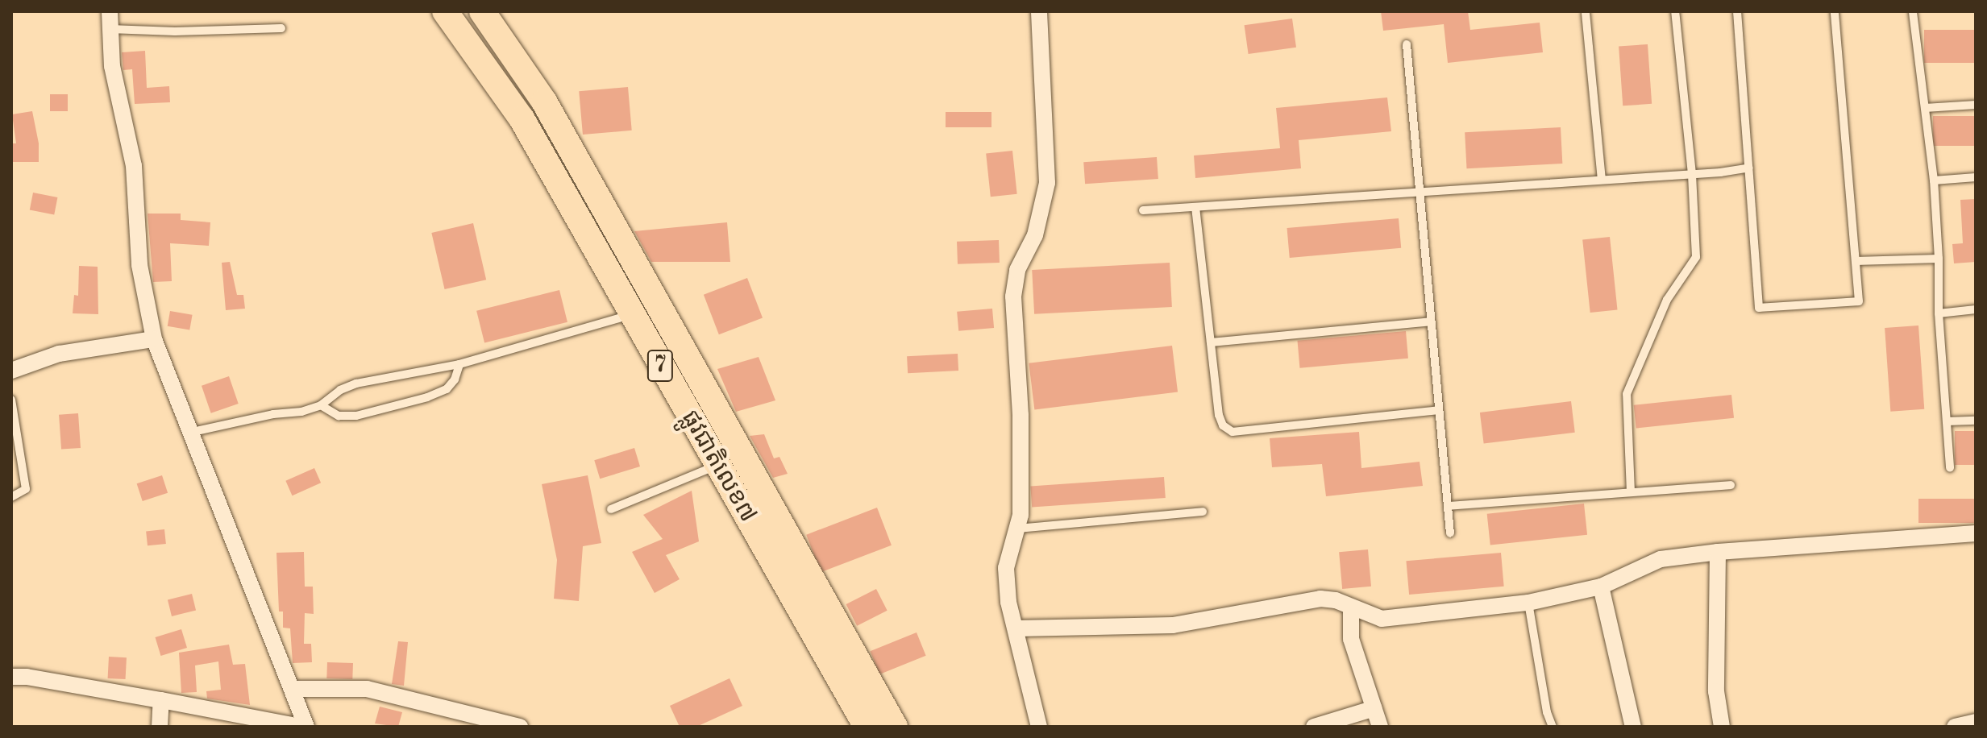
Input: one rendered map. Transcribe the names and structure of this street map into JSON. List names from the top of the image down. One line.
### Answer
{"streets":{"highway":["7","ផ្លូវជាតិលេខ៧"]}}
